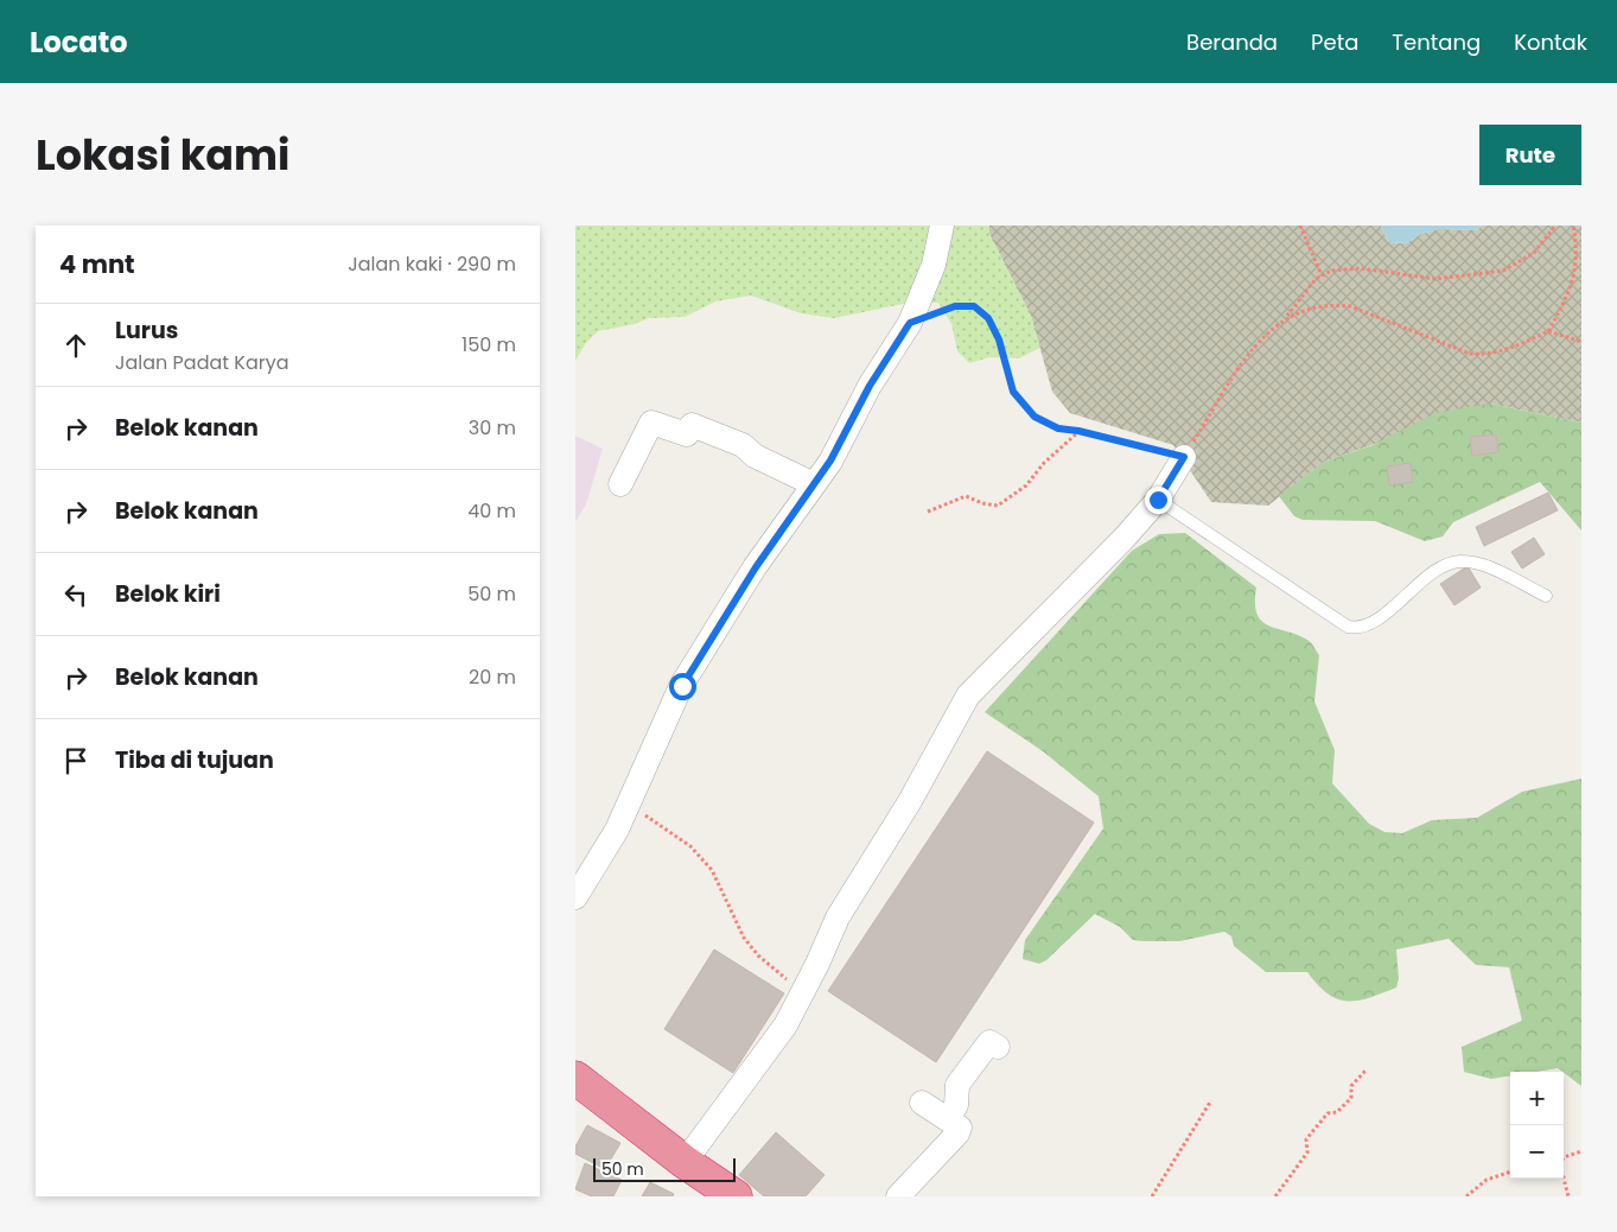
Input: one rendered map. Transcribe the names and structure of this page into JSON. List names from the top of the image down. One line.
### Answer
{"scale_bar":"50 m","page":{"header":"Locato","nav":["Beranda","Peta","Tentang","Kontak"],"title":"Lokasi kami","buttons":"Rute","heading":["4 mnt","Jalan kaki · 290 m"],"list":[["Lurus","Jalan Padat Karya","150 m"],["Belok kanan","30 m"],["Belok kanan","40 m"],["Belok kiri","50 m"],["Belok kanan","20 m"],"Tiba di tujuan"],"map_buttons":["+","−"],"scale":"50 m"}}
